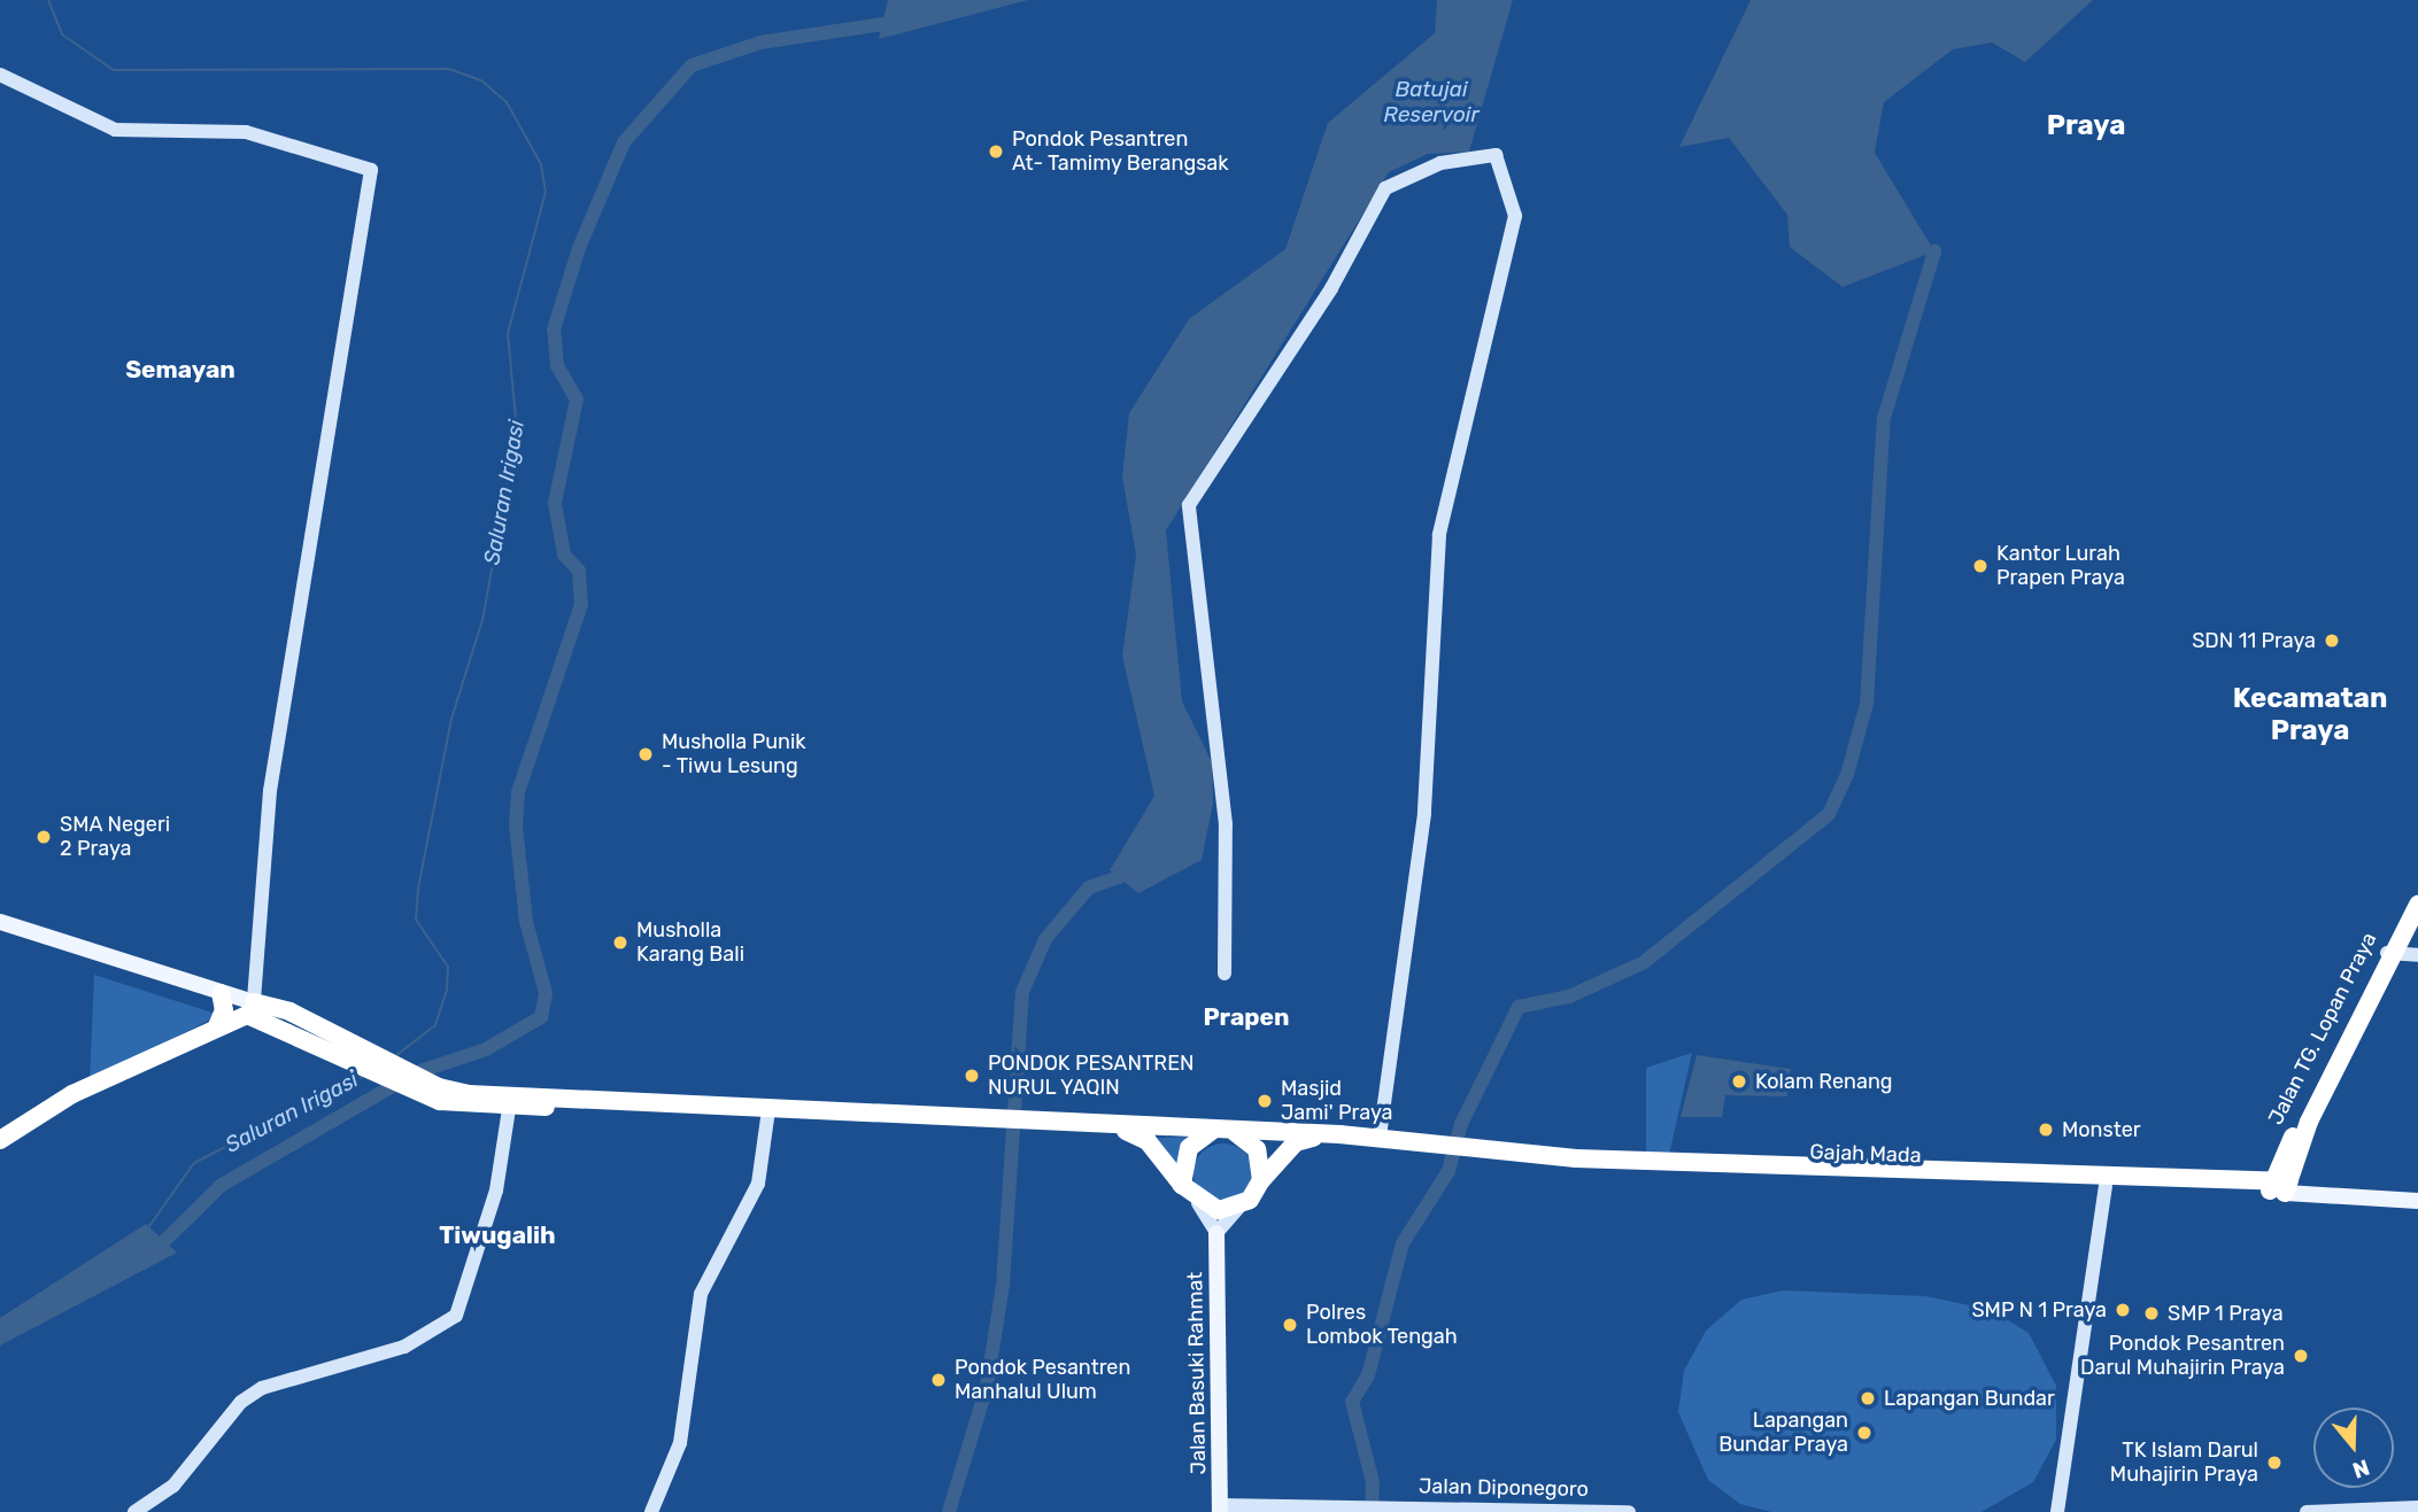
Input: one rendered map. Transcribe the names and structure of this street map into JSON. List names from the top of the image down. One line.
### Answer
{"streets":{"highway":["Jalan TG. Lopan Praya","Gajah Mada"],"main road":["Jalan Basuki Rahmat"],"street":["Jalan Diponegoro"]},"crossings":[["Jalan TG. Lopan Praya","Gajah Mada"],["Jalan Basuki Rahmat","Jalan Diponegoro"]],"districts":["Praya","Semayan","Kecamatan Praya","Prapen","Tiwugalih"],"water":["Batujai Reservoir","Saluran Irigasi"],"places":["Pondok Pesantren At- Tamimy Berangsak","Kantor Lurah Prapen Praya","SDN 11 Praya","Musholla Punik - Tiwu Lesung","SMA Negeri 2 Praya","Musholla Karang Bali","PONDOK PESANTREN NURUL YAQIN","Kolam Renang","Masjid Jami' Praya","Monster","SMP N 1 Praya","SMP 1 Praya","Polres Lombok Tengah","Pondok Pesantren Darul Muhajirin Praya","Pondok Pesantren Manhalul Ulum","Lapangan Bundar","Lapangan Bundar Praya","TK Islam Darul Muhajirin Praya"],"north":"bottom"}
